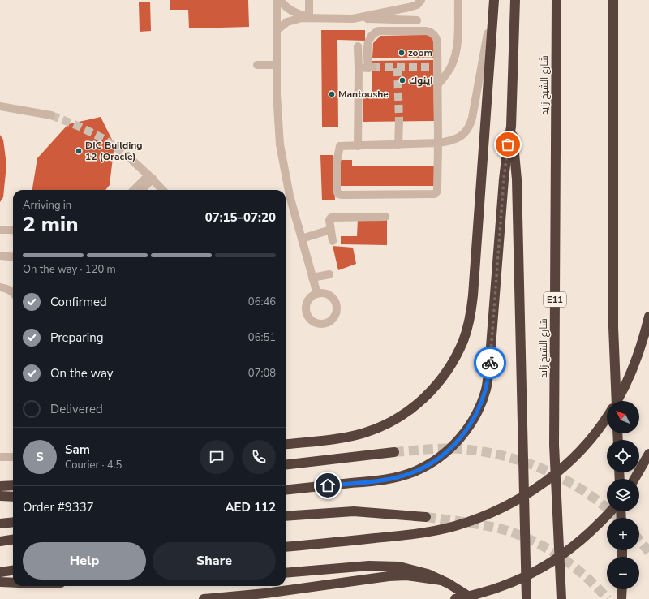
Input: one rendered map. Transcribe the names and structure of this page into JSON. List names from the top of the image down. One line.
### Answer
{"streets":{"highway":["شارع الشيخ زايد","E11"]},"places":["zoom","اينوك","Mantoushe","DIC Building 12 (Oracle)"],"north":"top left","page":{"heading":["2 min","Arriving in","07:15–07:20"],"panel":["Sam","Courier · 4.5","Order #9337","AED 112"],"bar":"On the way · 120 m","list":[["Confirmed","06:46"],["Preparing","06:51"],["On the way","07:08"],"Delivered"],"map_buttons":["+","−"],"round":"S","buttons":["Help","Share"]}}
